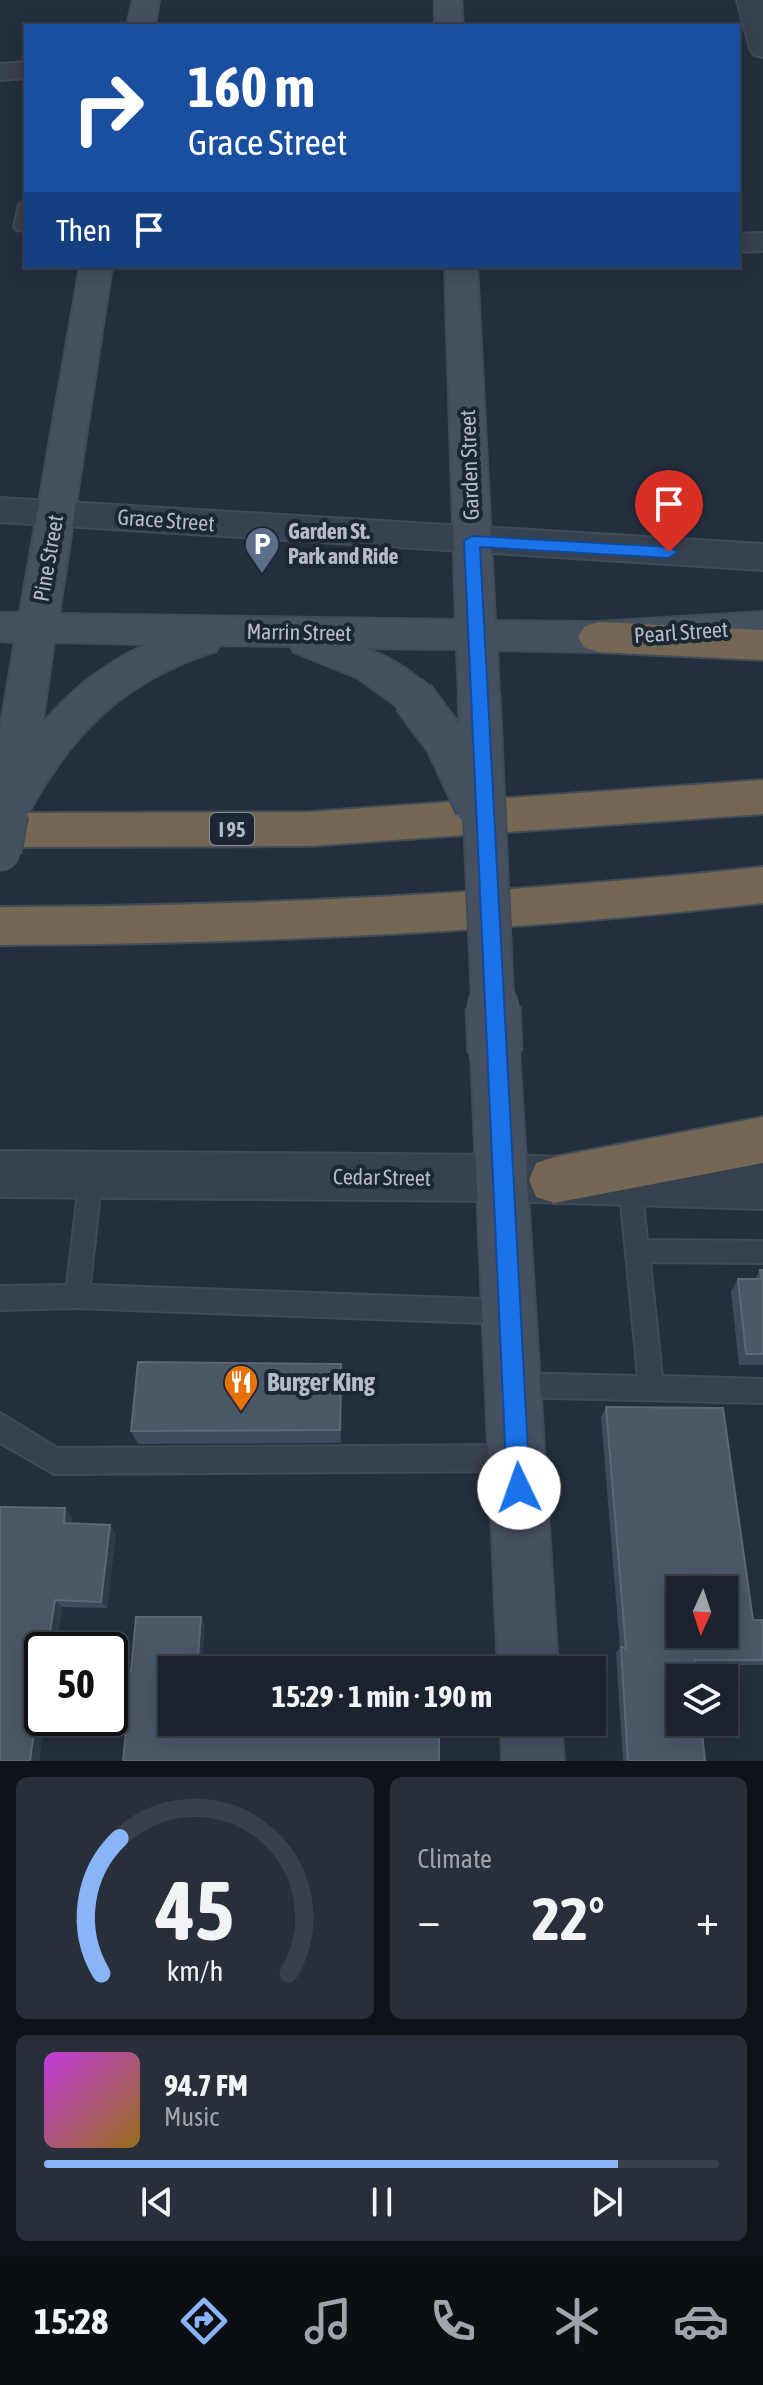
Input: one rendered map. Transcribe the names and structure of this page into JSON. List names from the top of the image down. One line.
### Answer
{"streets":{"highway":["I 95"],"main road":["Garden Street","Pine Street","Marrin Street","Pearl Street"],"street":["Grace Street","Cedar Street"]},"crossings":[["Garden Street","Grace Street"],["Garden Street","Marrin Street"],["Garden Street","Cedar Street"],["Grace Street","Pine Street"],["Pine Street","Marrin Street"],["Pine Street","I 95"],["Marrin Street","Pearl Street"]],"places":{"parking":["Garden St. Park and Ride"],"restaurant":["Burger King"]},"north":"bottom","page":{"turn":["160 m","Grace Street"],"then":"Then","limit":"50","trip":"15:29 · 1 min · 190 m","tile":"Climate","heat":["−","22°","+"],"song":["94.7 FM","Music"],"tabs":"15:28","gauge":["45","km/h"]}}
